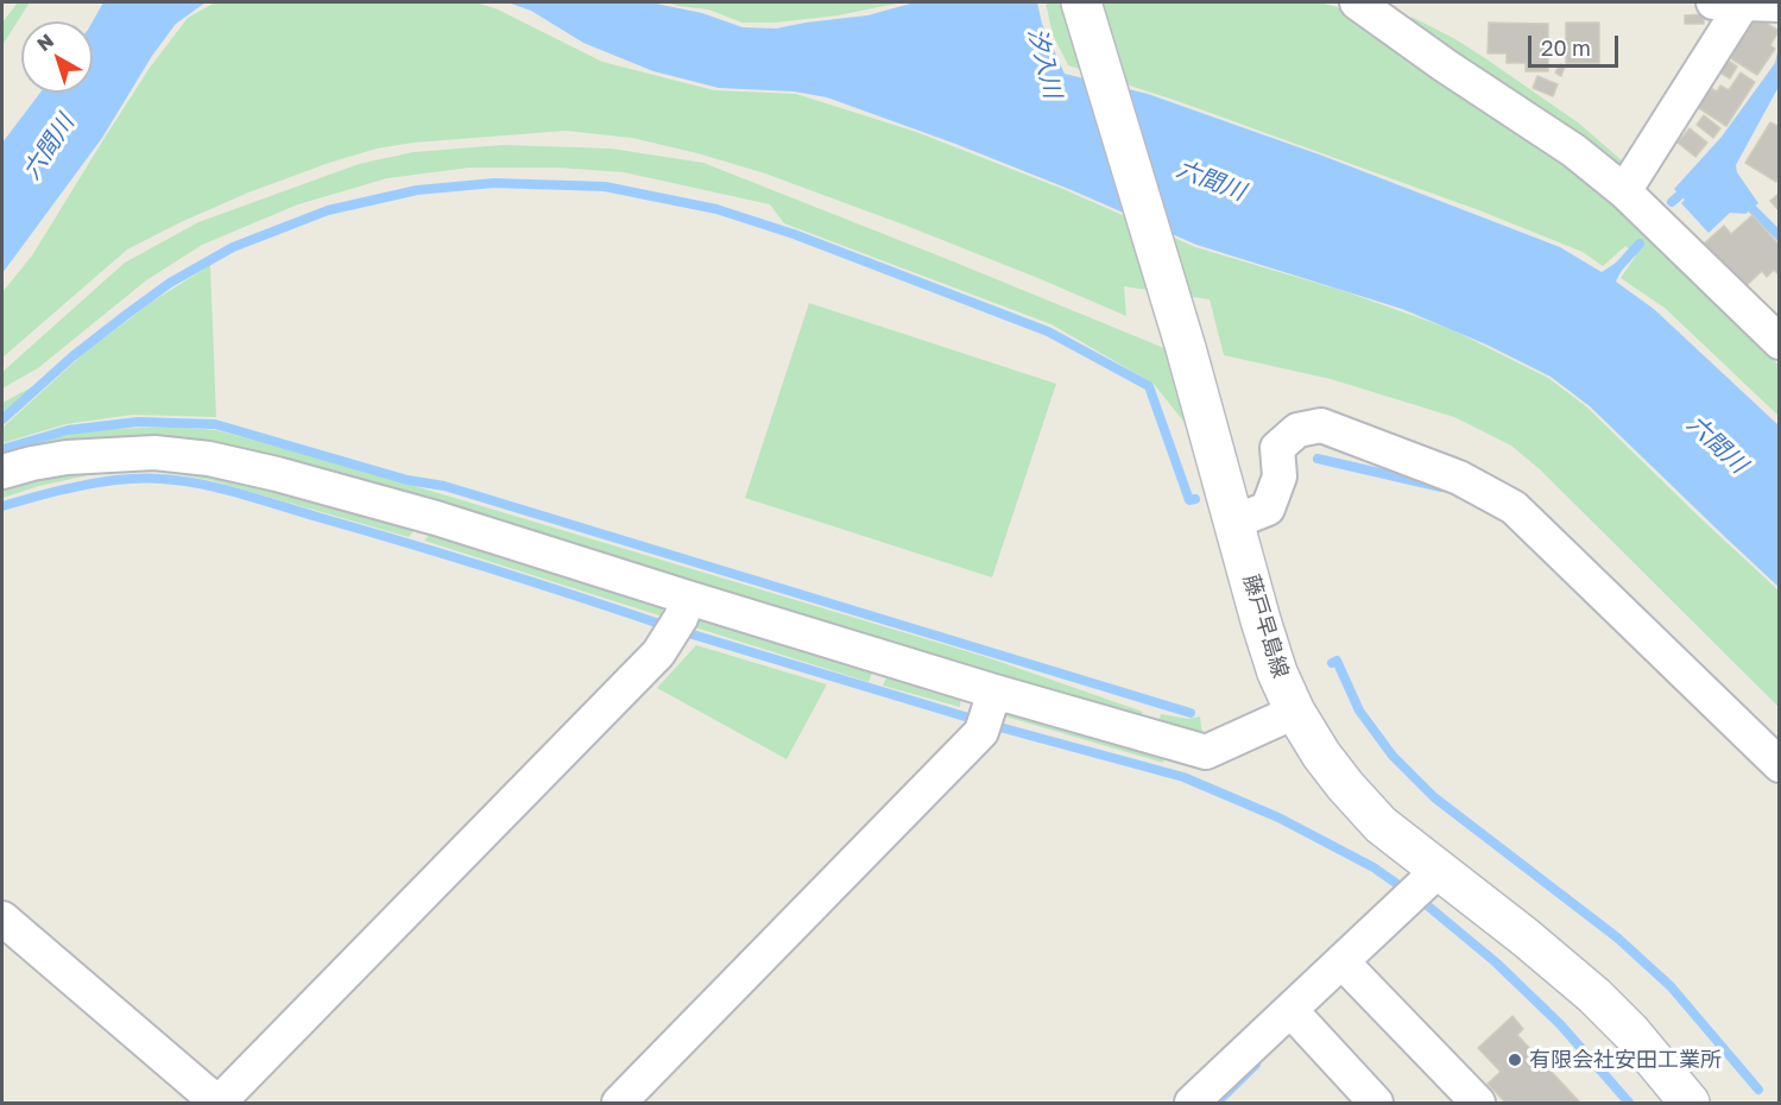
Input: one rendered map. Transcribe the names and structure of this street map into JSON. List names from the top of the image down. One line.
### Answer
{"streets":{"main road":["藤戸早島線"]},"water":["汐入川","六間川"],"places":["有限会社安田工業所"],"scale_bar":"20 m","north":"top left"}
